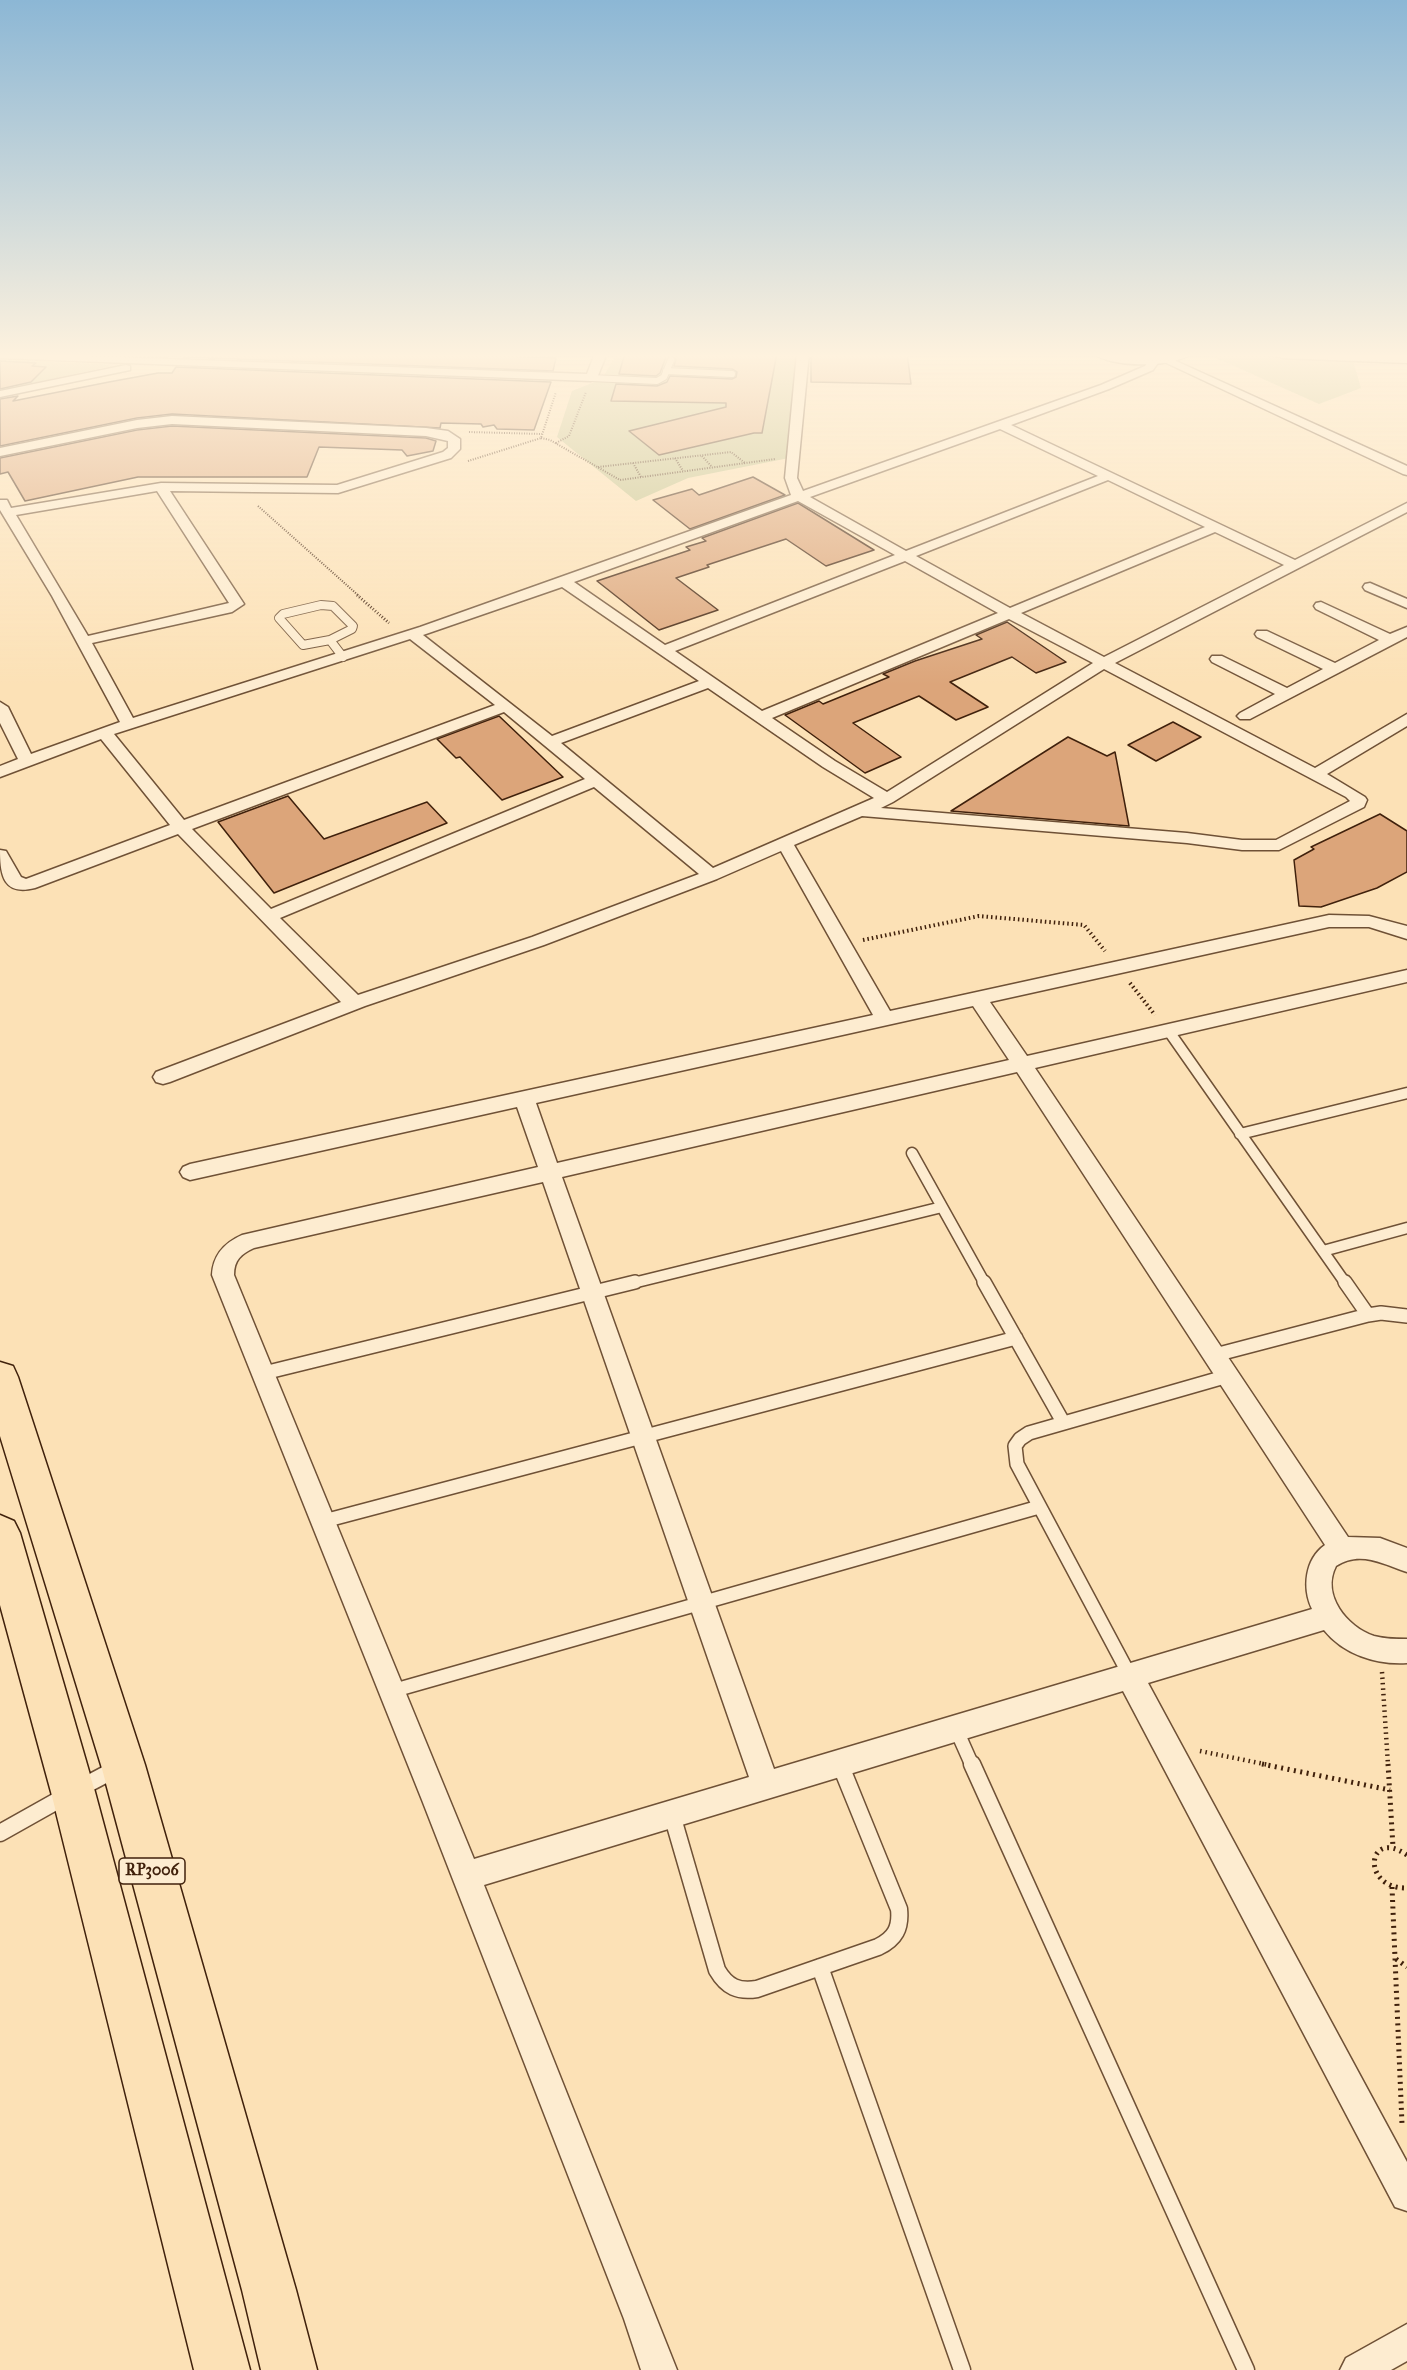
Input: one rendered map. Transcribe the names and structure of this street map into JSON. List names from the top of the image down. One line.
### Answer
{"streets":{"main road":["RP3006"]}}
